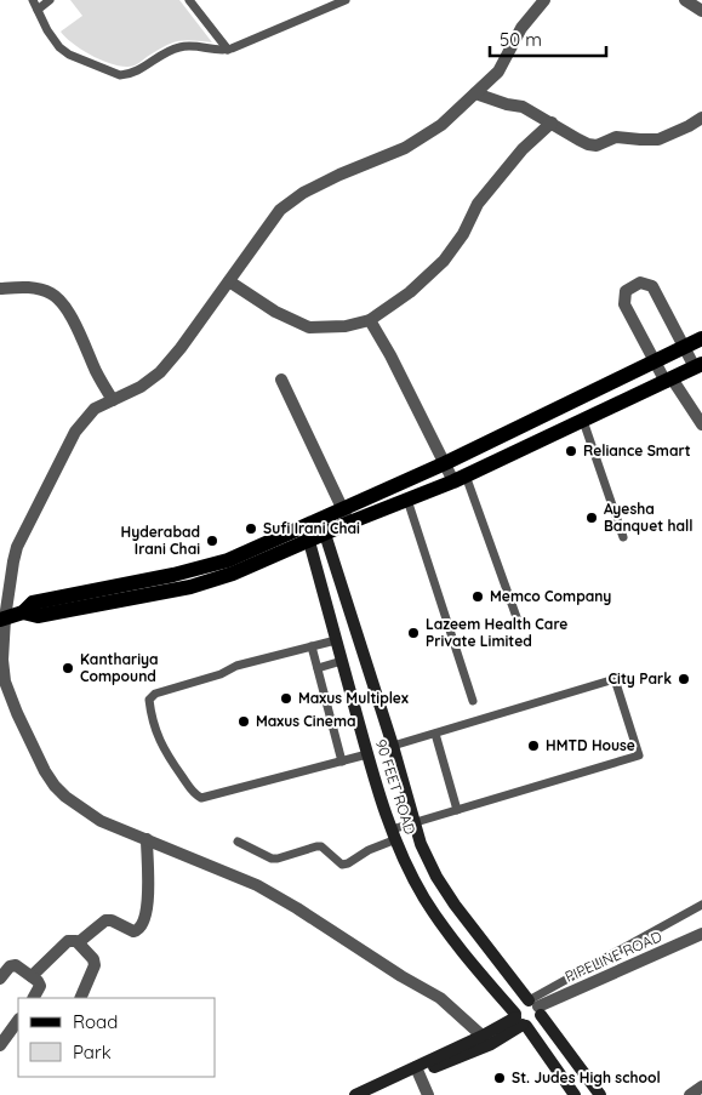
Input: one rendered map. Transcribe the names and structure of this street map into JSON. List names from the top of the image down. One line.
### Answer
{"streets":{"street":["90 FEET ROAD","PIPELINE ROAD"]},"crossings":[["90 FEET ROAD","PIPELINE ROAD"]],"places":["Reliance Smart","Ayesha Banquet hall","Sufi Irani Chai","Hyderabad Irani Chai","Memco Company","Lazeem Health Care Private Limited","Kanthariya Compound","City Park","Maxus Multiplex","Maxus Cinema","HMTD House","St. Judes High school"],"legend":["Road","Park"],"scale_bar":"50 m"}
